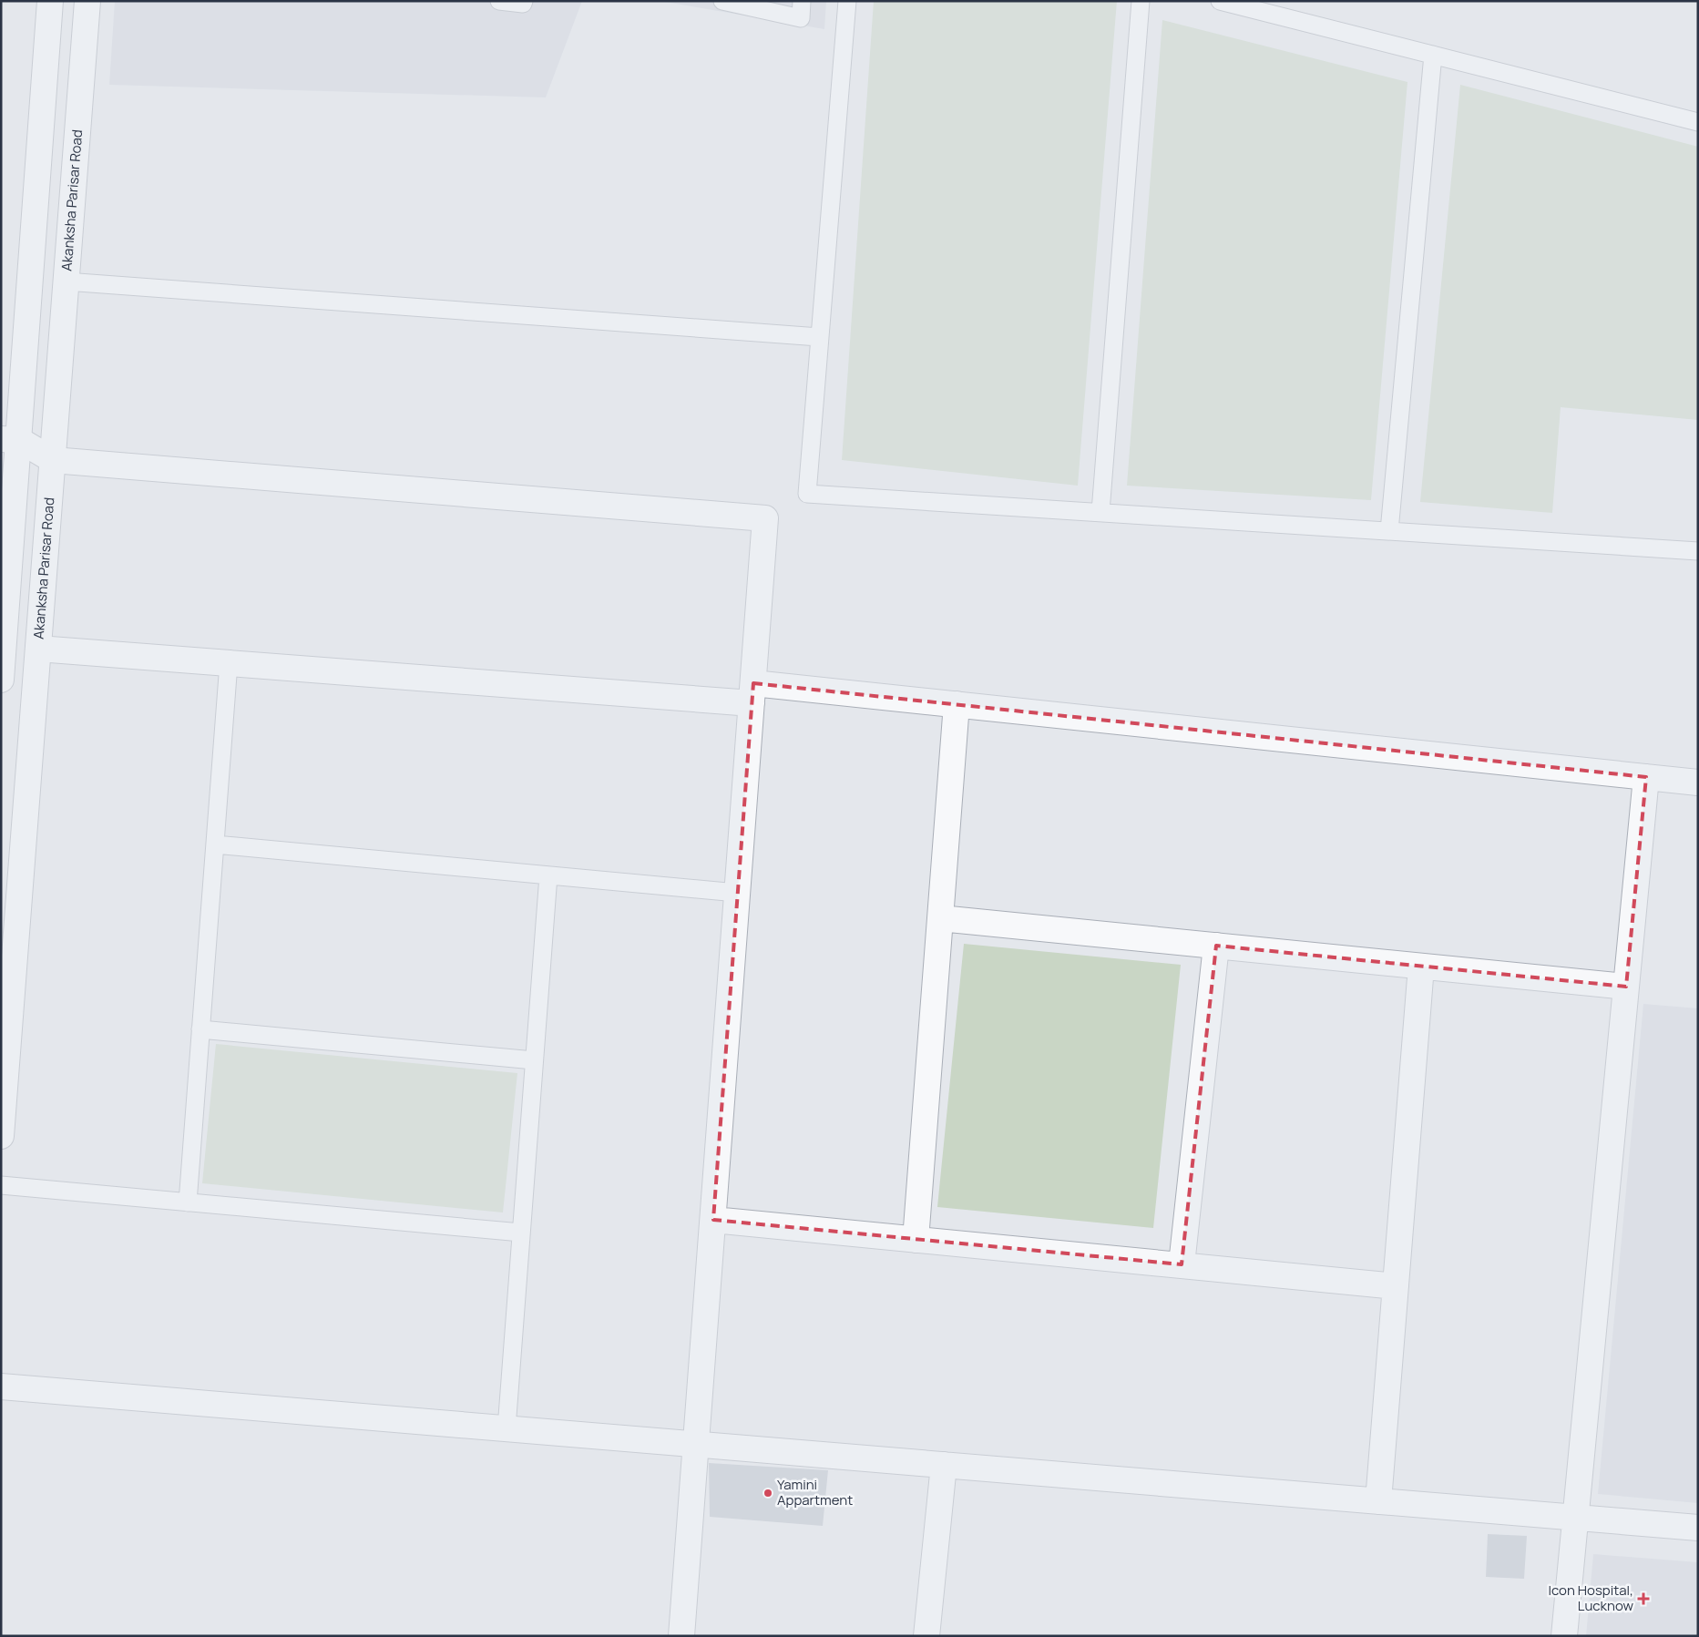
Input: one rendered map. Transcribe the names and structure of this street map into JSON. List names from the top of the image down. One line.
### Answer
{"streets":{"street":["Akanksha Parisar Road"]},"places":{"other":["Yamini Appartment"],"health":["Icon Hospital, Lucknow"]}}
